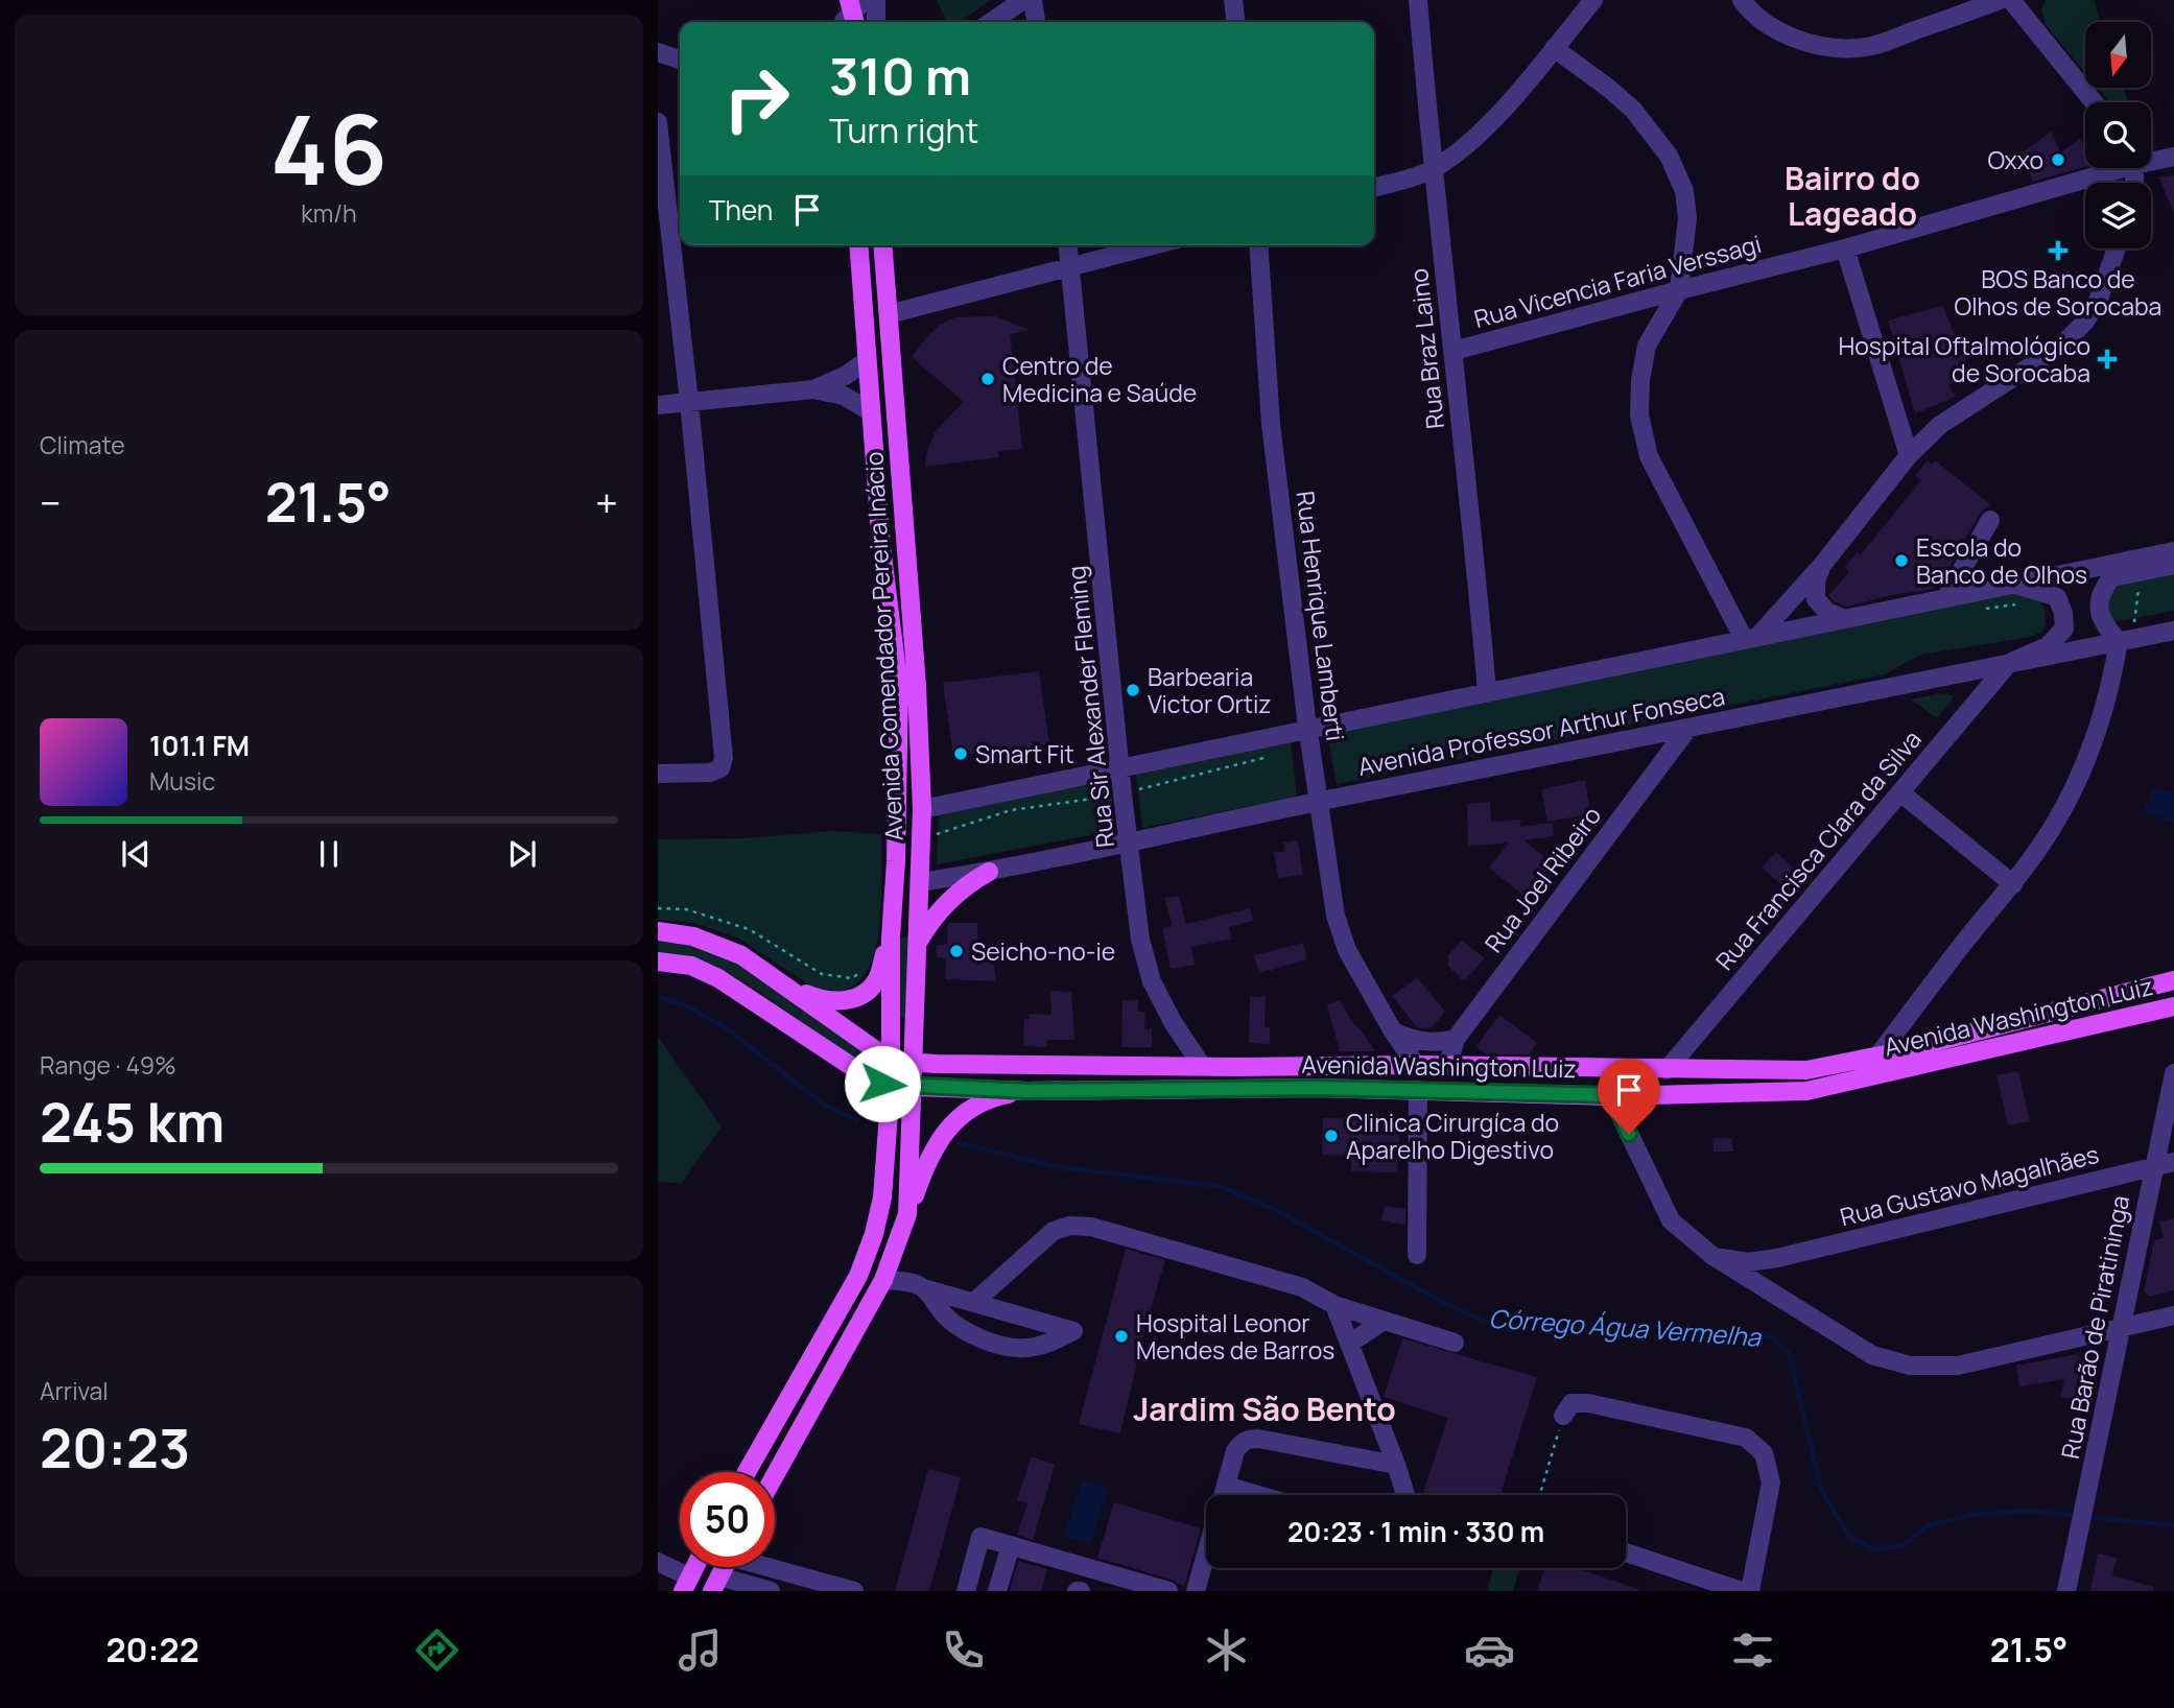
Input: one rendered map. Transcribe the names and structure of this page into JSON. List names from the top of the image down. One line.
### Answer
{"streets":{"main road":["Avenida Comendador Pereira Inácio","Avenida Washington Luiz"],"street":["Rua Vicencia Faria Verssagi","Rua Braz Laino","Rua Henrique Lamberti","Rua Sir Alexander Fleming","Avenida Professor Arthur Fonseca","Rua Francisca Clara da Silva","Rua Joel Ribeiro","Rua Gustavo Magalhães","Rua Barão de Piratininga"]},"crossings":[["Rua Vicencia Faria Verssagi","Rua Braz Laino"],["Rua Braz Laino","Avenida Professor Arthur Fonseca"],["Rua Henrique Lamberti","Avenida Professor Arthur Fonseca"],["Rua Henrique Lamberti","Avenida Washington Luiz"],["Avenida Comendador Pereira Inácio","Avenida Professor Arthur Fonseca"],["Avenida Comendador Pereira Inácio","Avenida Washington Luiz"],["Rua Sir Alexander Fleming","Avenida Professor Arthur Fonseca"],["Rua Sir Alexander Fleming","Avenida Washington Luiz"],["Avenida Professor Arthur Fonseca","Rua Francisca Clara da Silva"],["Avenida Professor Arthur Fonseca","Rua Joel Ribeiro"],["Rua Francisca Clara da Silva","Avenida Washington Luiz"],["Rua Joel Ribeiro","Avenida Washington Luiz"],["Rua Gustavo Magalhães","Rua Barão de Piratininga"]],"districts":["Bairro do Lageado","Jardim São Bento"],"water":["Córrego Água Vermelha"],"places":{"other":["Oxxo","Centro de Medicina e Saúde","Escola do Banco de Olhos","Barbearia Victor Ortiz","Smart Fit","Seicho-no-ie","Clinica Cirurgíca do Aparelho Digestivo","Hospital Leonor Mendes de Barros"],"health":["BOS Banco de Olhos de Sorocaba","Hospital Oftalmológico de Sorocaba"]},"north":"bottom","page":{"tile":[["46","km/h"],"Climate",["Range · 49%","245 km"],["Arrival","20:23"]],"turn":["310 m","Turn right"],"then":"Then","heat":["−","21.5°","+"],"song":["101.1 FM","Music"],"limit":"50","trip":"20:23 · 1 min · 330 m","tabs":["20:22","21.5°"]}}
